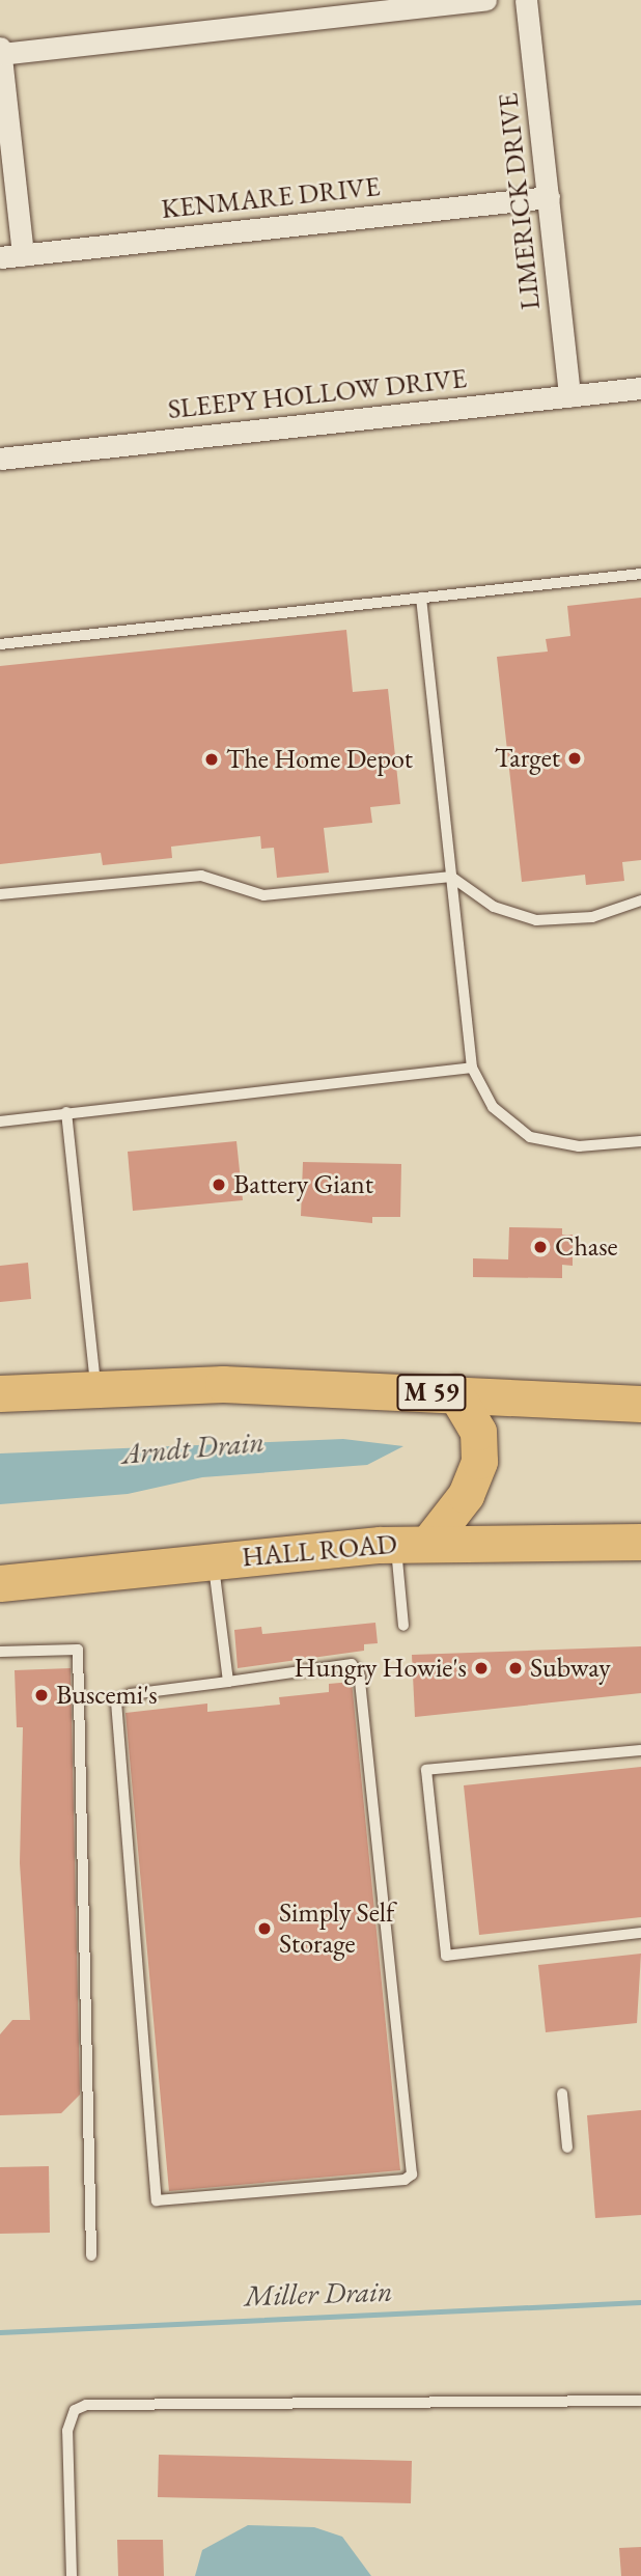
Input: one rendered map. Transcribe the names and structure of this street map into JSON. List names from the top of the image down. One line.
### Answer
{"streets":{"highway":["M 59","HALL ROAD"],"street":["KENMARE DRIVE","LIMERICK DRIVE","SLEEPY HOLLOW DRIVE"]},"crossings":[["KENMARE DRIVE","LIMERICK DRIVE"],["LIMERICK DRIVE","SLEEPY HOLLOW DRIVE"]],"water":["Arndt Drain","Miller Drain"],"places":["Target","The Home Depot","Battery Giant","Chase","Hungry Howie's","Subway","Buscemi's","Simply Self Storage"]}
